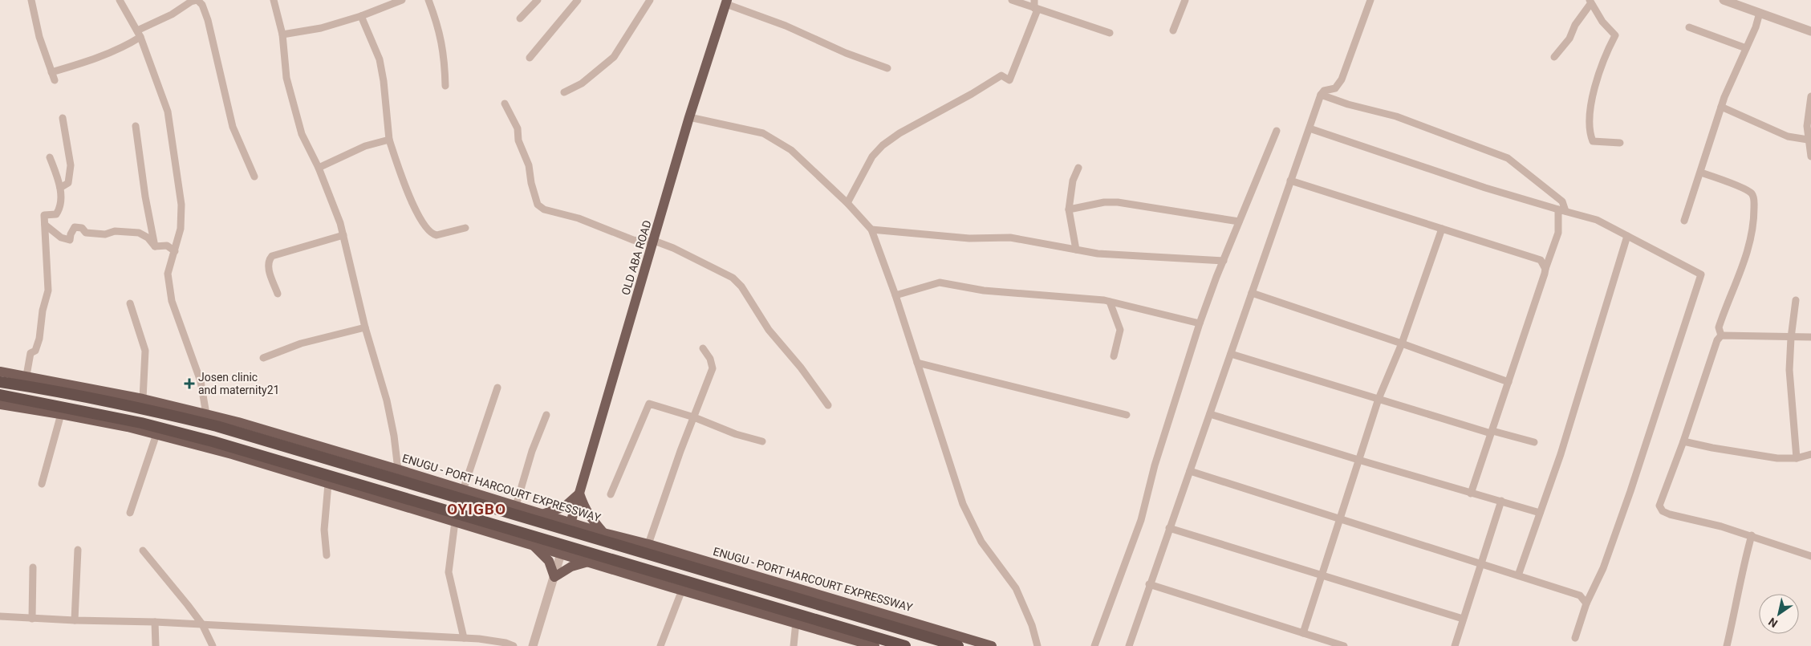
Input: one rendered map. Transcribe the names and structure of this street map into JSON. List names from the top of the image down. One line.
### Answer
{"streets":{"highway":["ENUGU - PORT HARCOURT EXPRESSWAY"],"main road":["OLD ABA ROAD"]},"crossings":[["OLD ABA ROAD","ENUGU - PORT HARCOURT EXPRESSWAY"]],"districts":["OYIGBO"],"places":{"health":["Josen clinic and maternity21"]},"north":"bottom left"}
